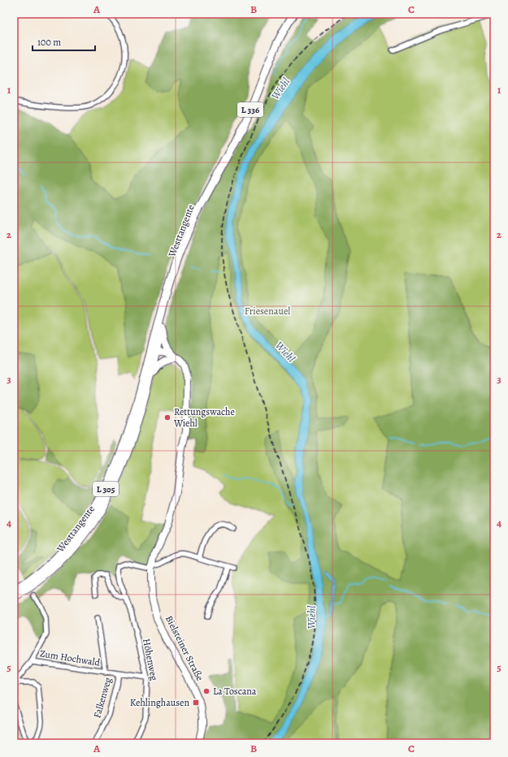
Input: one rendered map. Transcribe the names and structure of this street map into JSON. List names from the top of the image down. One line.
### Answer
{"streets":{"main road":["L 336","Westtangente","L 305","Bielsteiner Straße"],"street":["Zum Hochwald","Höhenweg","Falkenweg"]},"crossings":[["L 336","Westtangente"],["L 336","L 305"],["L 336","Bielsteiner Straße"],["Westtangente","L 305"],["L 305","Bielsteiner Straße"],["Bielsteiner Straße","Höhenweg"],["Zum Hochwald","Höhenweg"],["Zum Hochwald","Falkenweg"]],"water":["Wiehl"],"parks":["Friesenauel"],"places":{"other":["Rettungswache Wiehl","La Toscana"],"transit":["Kehlinghausen"]},"scale_bar":"100 m","grid":{"columns":["A","B","C"],"rows":["1","2","3","4","5"]}}
